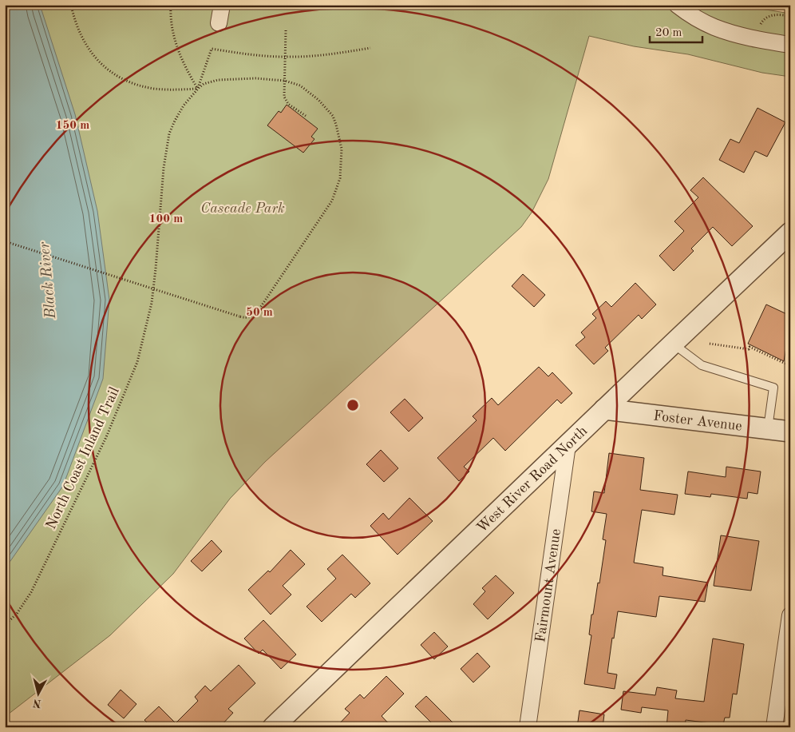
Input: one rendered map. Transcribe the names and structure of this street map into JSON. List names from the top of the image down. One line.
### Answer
{"streets":{"street":["Foster Avenue","West River Road North","Fairmount Avenue"],"path":["North Coast Inland Trail"]},"crossings":[["Foster Avenue","West River Road North"],["West River Road North","Fairmount Avenue"]],"water":["Black River"],"parks":["Cascade Park"],"scale_bar":"20 m","north":"bottom","rings":["150 m","100 m","50 m"]}
